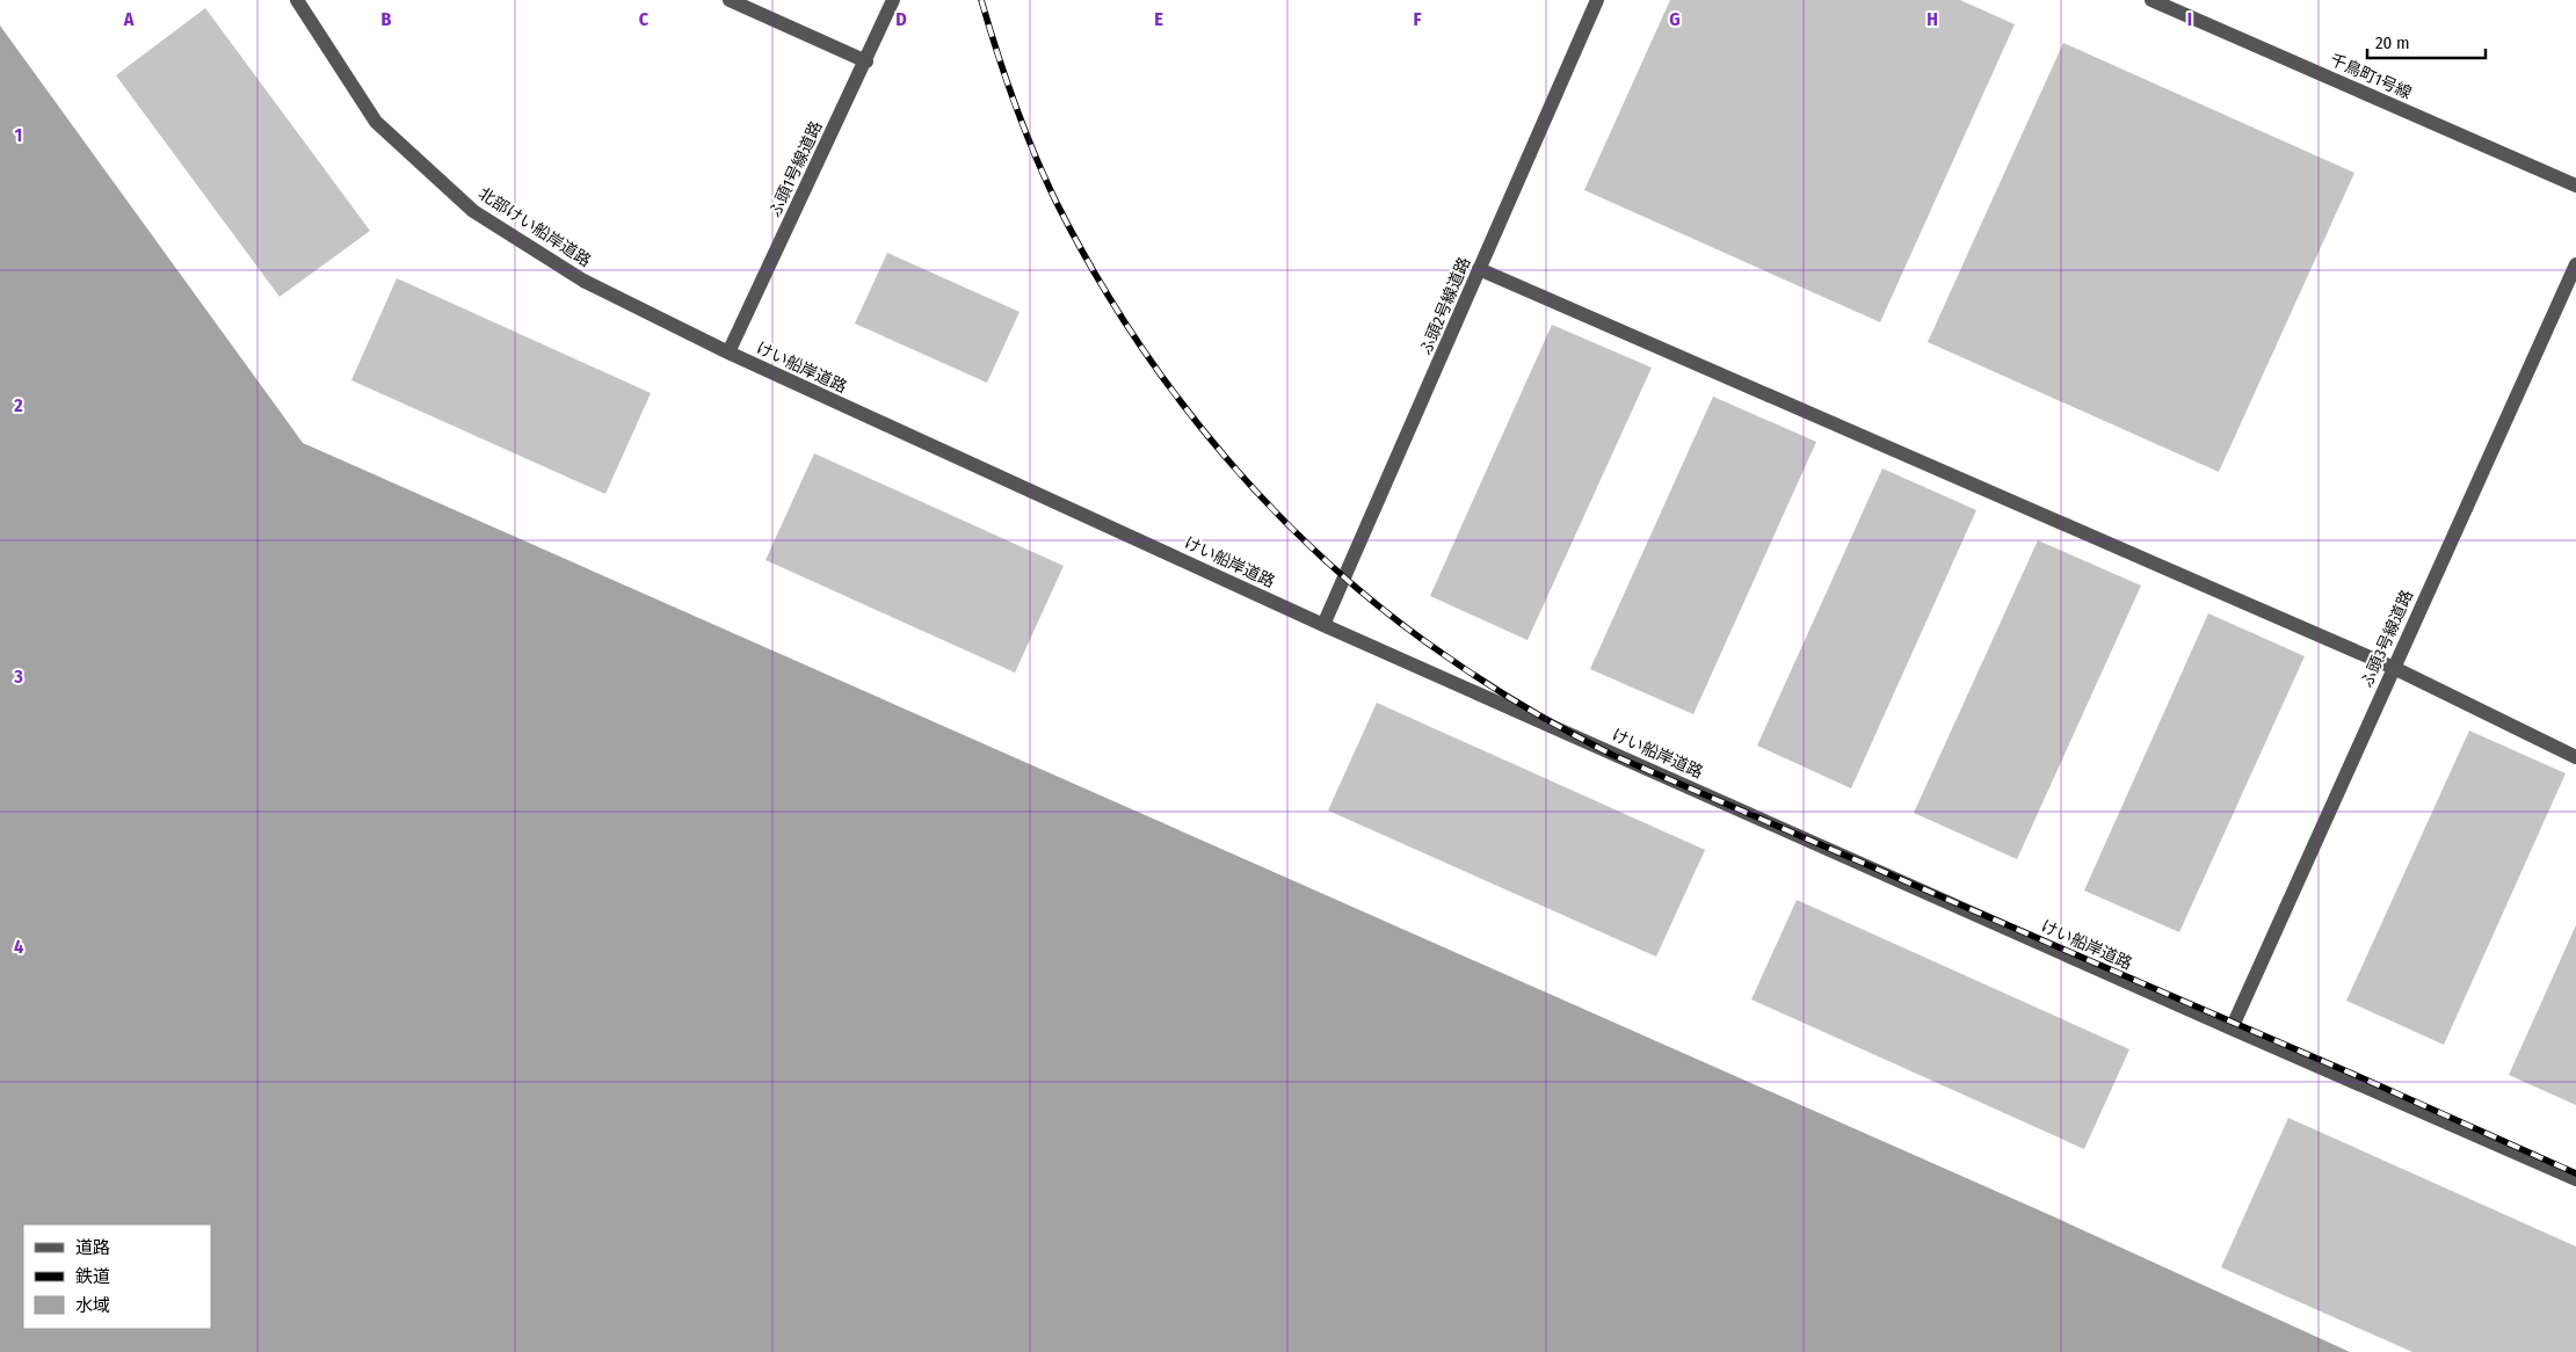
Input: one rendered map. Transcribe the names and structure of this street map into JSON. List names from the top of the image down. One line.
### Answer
{"streets":{"street":["千鳥町1号線","ふ頭1号線道路","北部けい船岸道路","ふ頭2号線道路","けい船岸道路","ふ頭3号線道路"]},"crossings":[["ふ頭1号線道路","北部けい船岸道路"],["ふ頭1号線道路","けい船岸道路"],["北部けい船岸道路","けい船岸道路"],["ふ頭2号線道路","けい船岸道路"],["けい船岸道路","ふ頭3号線道路"]],"legend":["道路","鉄道","水域"],"scale_bar":"20 m","grid":{"columns":["A","B","C","D","E","F","G","H","I"],"rows":["1","2","3","4"]}}
